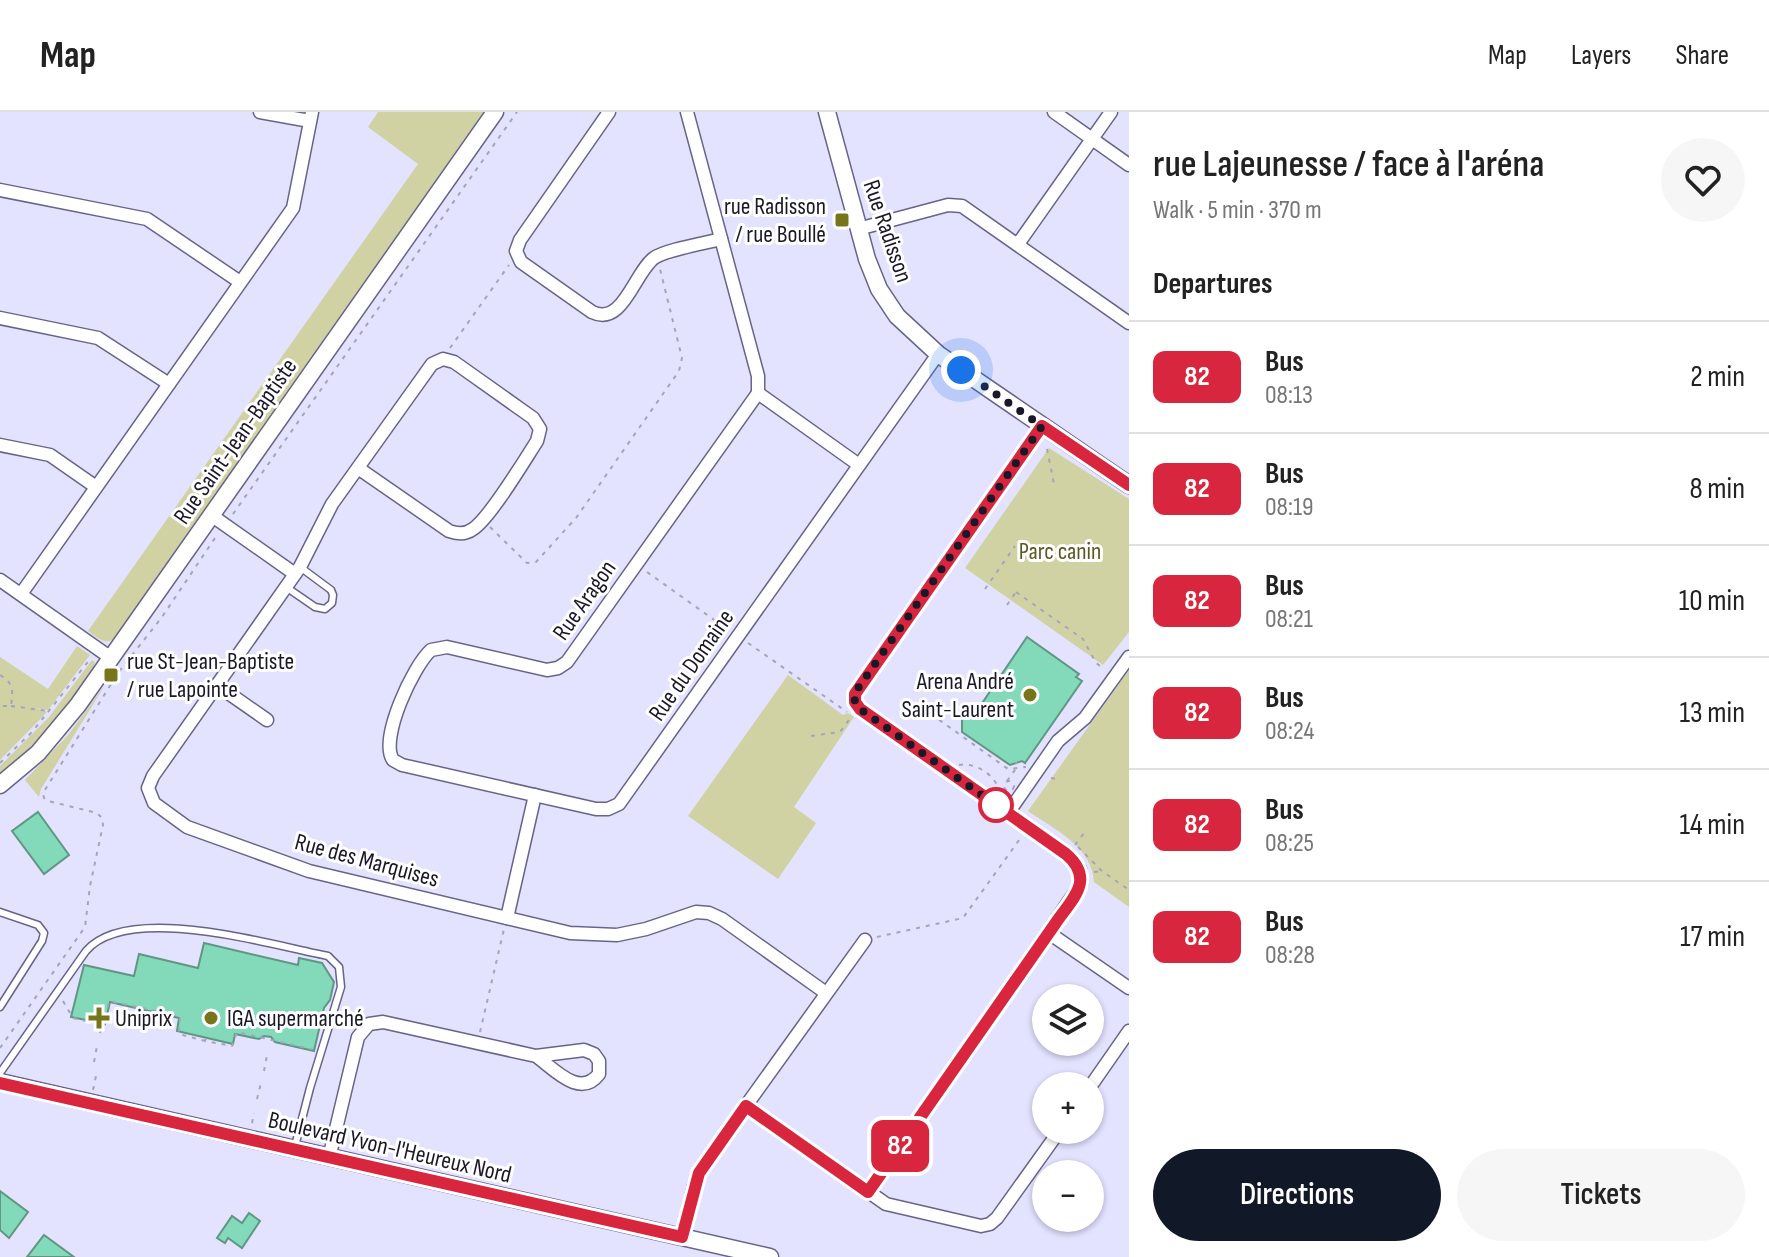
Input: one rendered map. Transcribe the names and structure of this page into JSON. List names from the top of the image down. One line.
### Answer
{"streets":{"street":["Rue Radisson","Rue Saint-Jean-Baptiste","Rue Aragon","Rue du Domaine","Rue des Marquises","Boulevard Yvon-l'Heureux Nord"]},"crossings":[["Rue Radisson","Rue du Domaine"],["Rue Aragon","Rue du Domaine"]],"parks":["Parc canin"],"places":{"transit":["rue Radisson / rue Boullé","rue St-Jean-Baptiste / rue Lapointe"],"other":["Arena André Saint-Laurent","IGA supermarché"],"health":["Uniprix"]},"lines":["bus line 82"],"page":{"header":"Map","nav":["Map","Layers","Share"],"on_map":"82","heading":[["rue Lajeunesse / face à l'aréna","Walk · 5 min · 370 m"],"Departures"],"list":[{"mark":"82","name":"Bus","note":"08:13","value":"2 min"},{"mark":"82","name":"Bus","note":"08:19","value":"8 min"},{"mark":"82","name":"Bus","note":"08:21","value":"10 min"},{"mark":"82","name":"Bus","note":"08:24","value":"13 min"},{"mark":"82","name":"Bus","note":"08:25","value":"14 min"},{"mark":"82","name":"Bus","note":"08:28","value":"17 min"}],"map_buttons":["+","−"],"buttons":["Directions","Tickets"]}}
